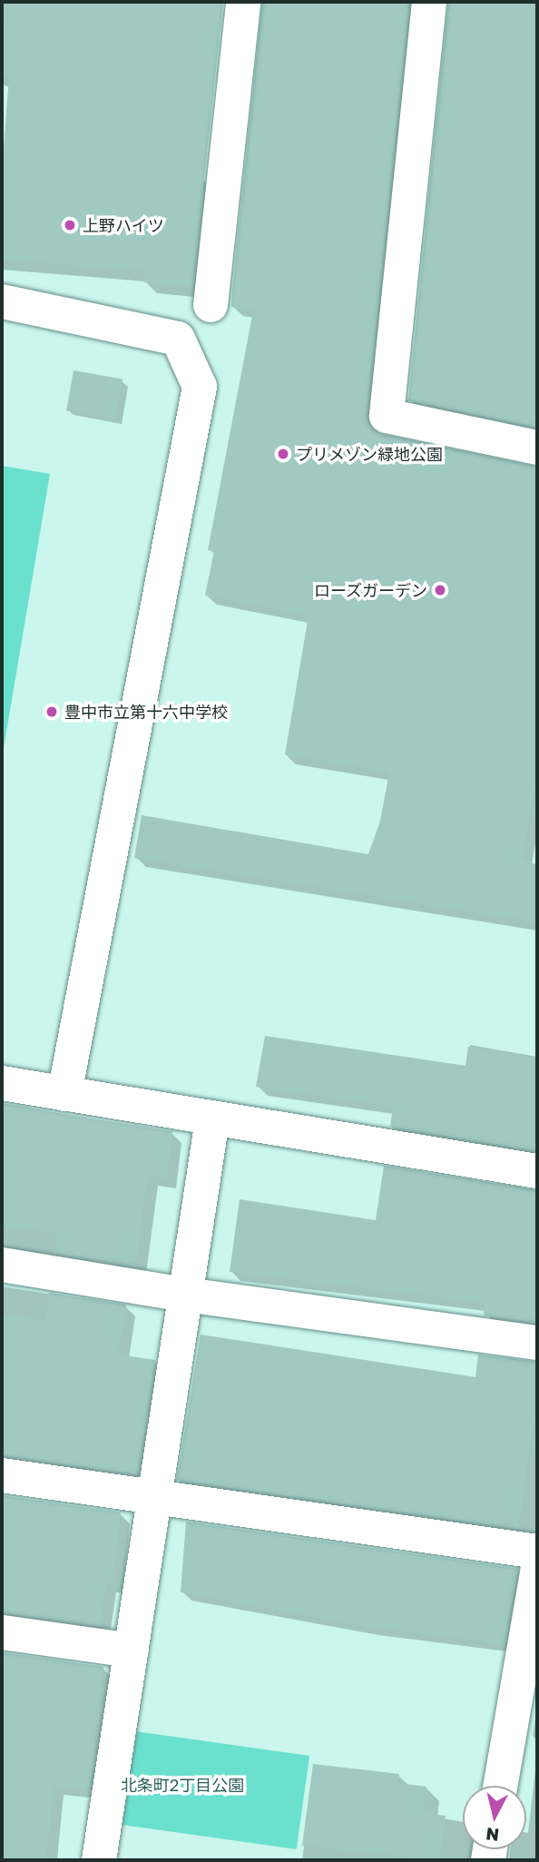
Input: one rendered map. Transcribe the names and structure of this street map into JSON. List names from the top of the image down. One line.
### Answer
{"parks":["北条町2丁目公園"],"places":["上野ハイツ","プリメゾン緑地公園","ローズガーデン","豊中市立第十六中学校"],"north":"bottom"}
